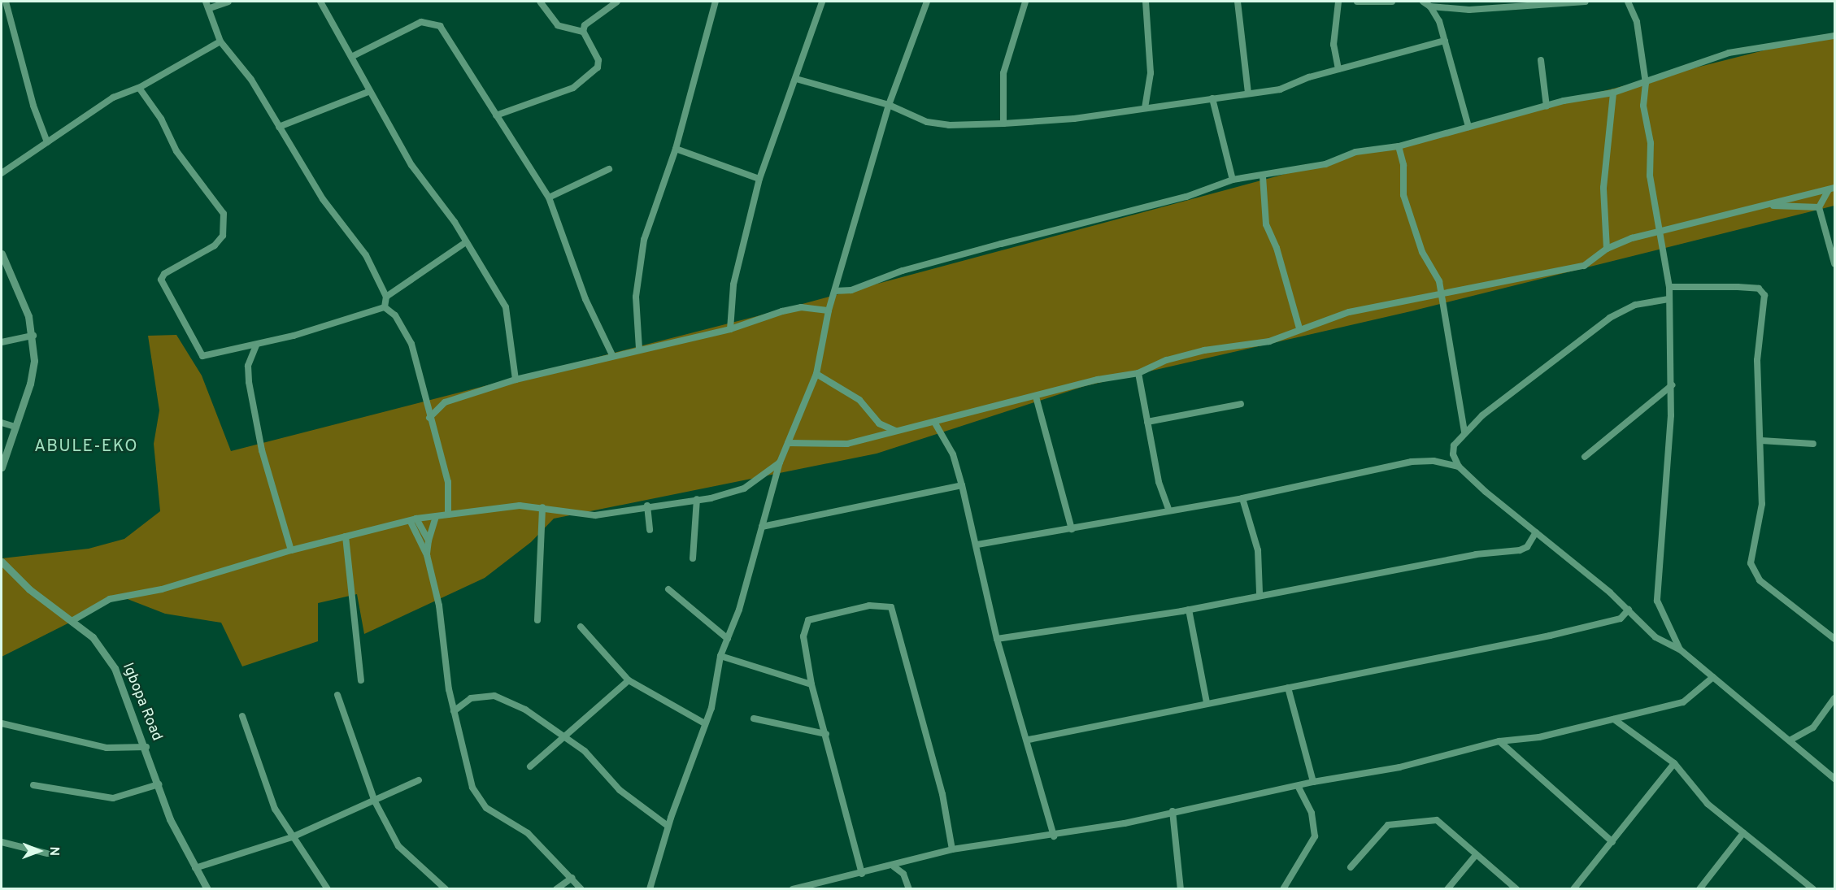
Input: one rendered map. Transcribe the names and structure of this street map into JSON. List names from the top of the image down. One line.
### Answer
{"streets":{"street":["Igbopa Road"]},"districts":["ABULE-EKO"],"north":"right"}
